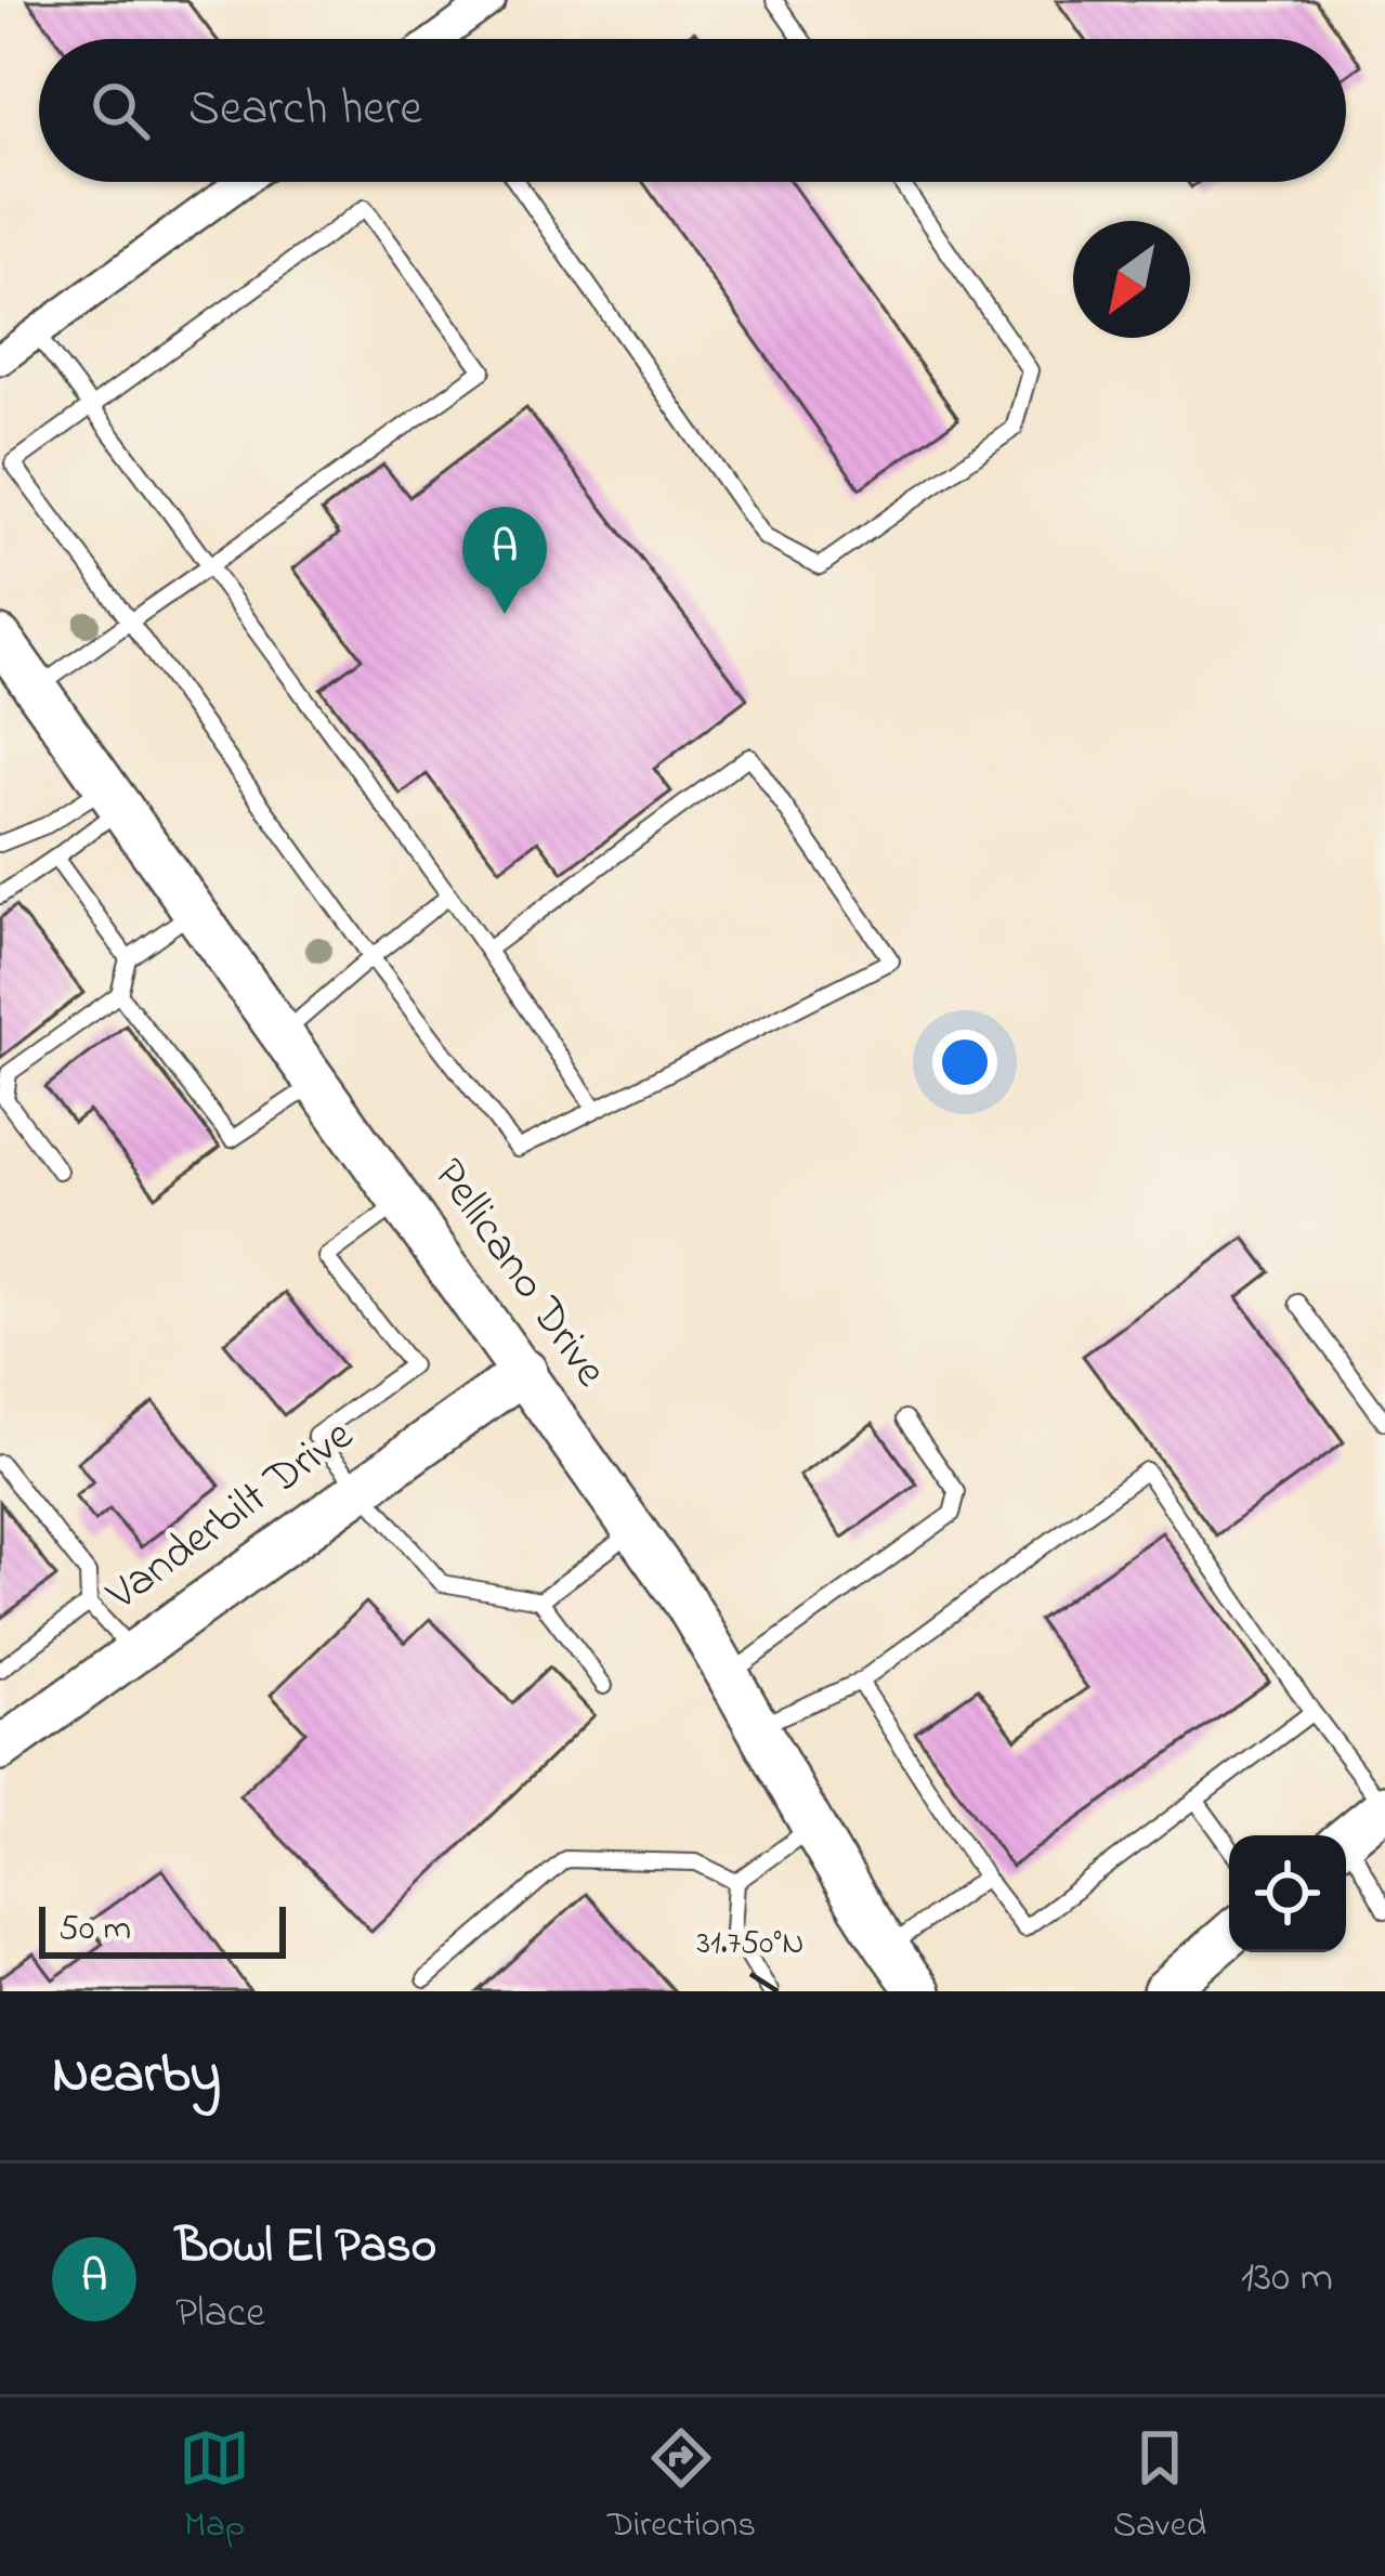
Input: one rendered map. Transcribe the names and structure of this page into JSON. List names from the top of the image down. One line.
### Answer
{"streets":{"street":["Pellicano Drive","Vanderbilt Drive"]},"crossings":[["Pellicano Drive","Vanderbilt Drive"]],"scale_bar":"50 m","north":"bottom left","page":{"search":"Search here","pins":"A","scale":"50 m","heading":"Nearby","list":[{"mark":"A","name":"Bowl El Paso","note":"Place","value":"130 m"}],"nav":["Map","Directions","Saved"]},"coordinates":["31.750°N"]}
